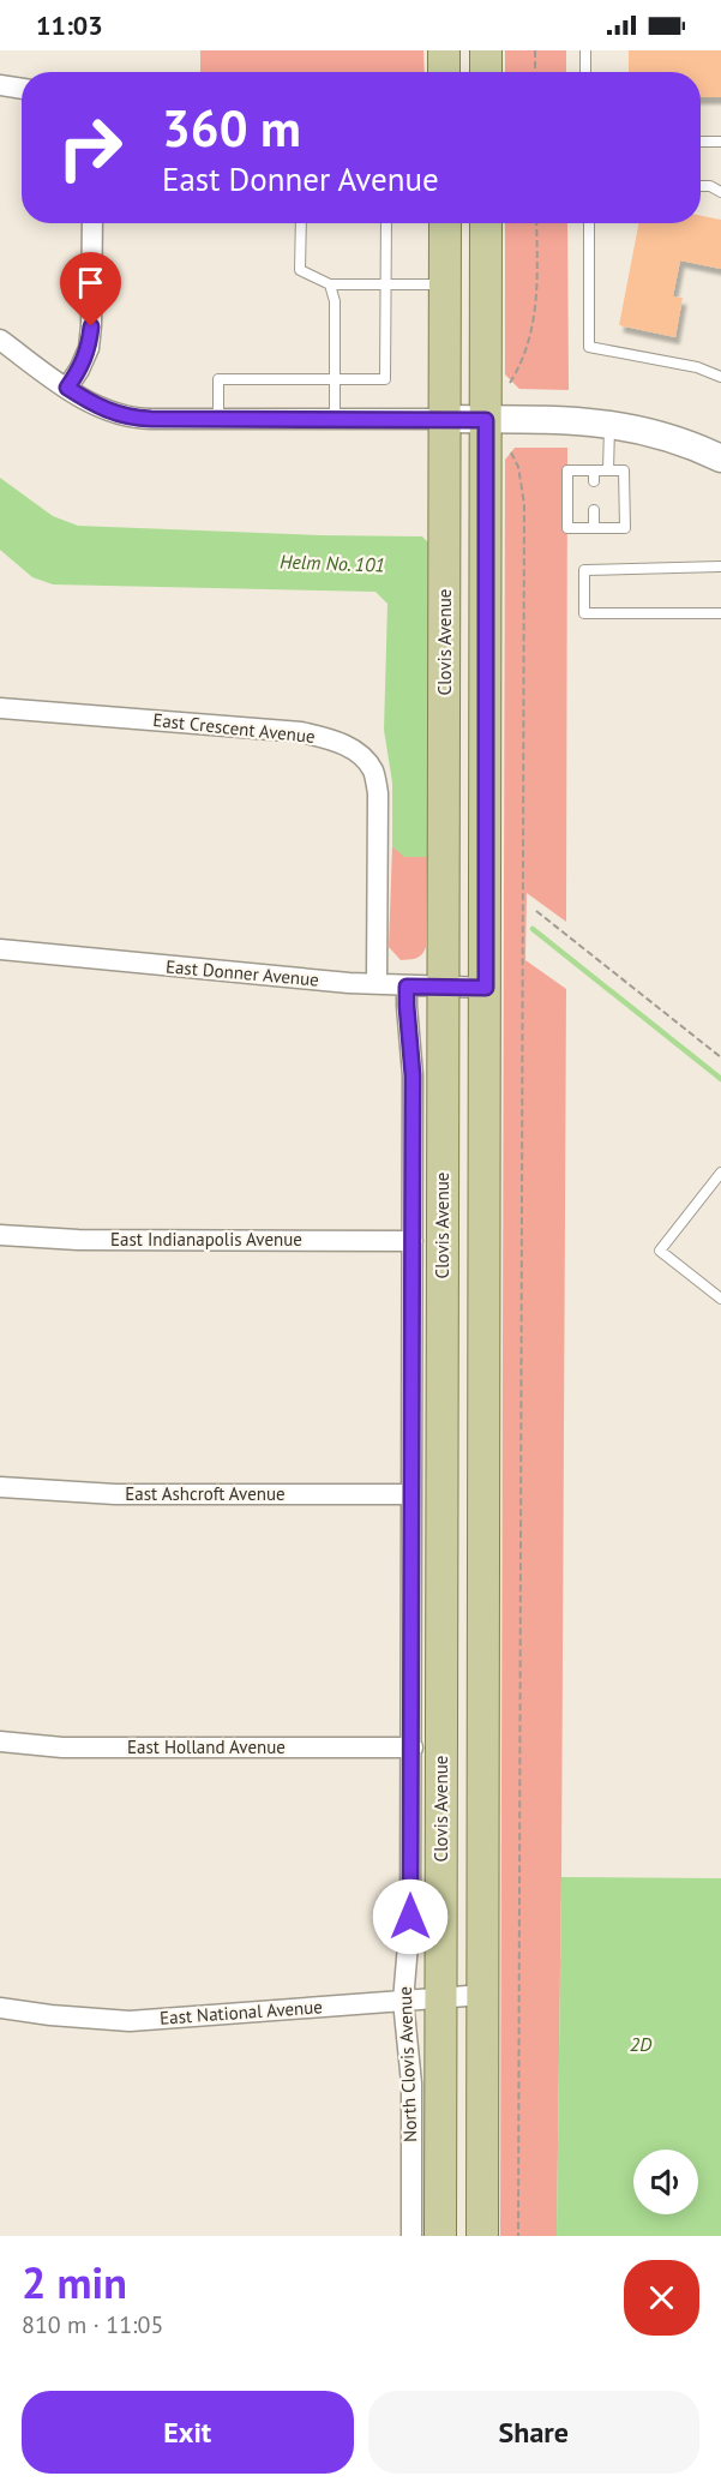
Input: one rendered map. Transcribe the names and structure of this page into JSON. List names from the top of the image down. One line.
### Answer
{"streets":{"main road":["Clovis Avenue"],"street":["East Crescent Avenue","East Donner Avenue","East Indianapolis Avenue","East Ashcroft Avenue","East Holland Avenue","East National Avenue","North Clovis Avenue"]},"crossings":[["Clovis Avenue","East Donner Avenue"],["Clovis Avenue","East National Avenue"],["East Crescent Avenue","East Donner Avenue"],["East Donner Avenue","North Clovis Avenue"],["East Indianapolis Avenue","North Clovis Avenue"],["East Ashcroft Avenue","North Clovis Avenue"],["East Holland Avenue","North Clovis Avenue"],["East National Avenue","North Clovis Avenue"]],"water":["Helm No. 101","2D"],"page":{"status":"11:03","turn":["360 m","East Donner Avenue"],"heading":["2 min","810 m · 11:05"],"buttons":["Exit","Share"]}}
